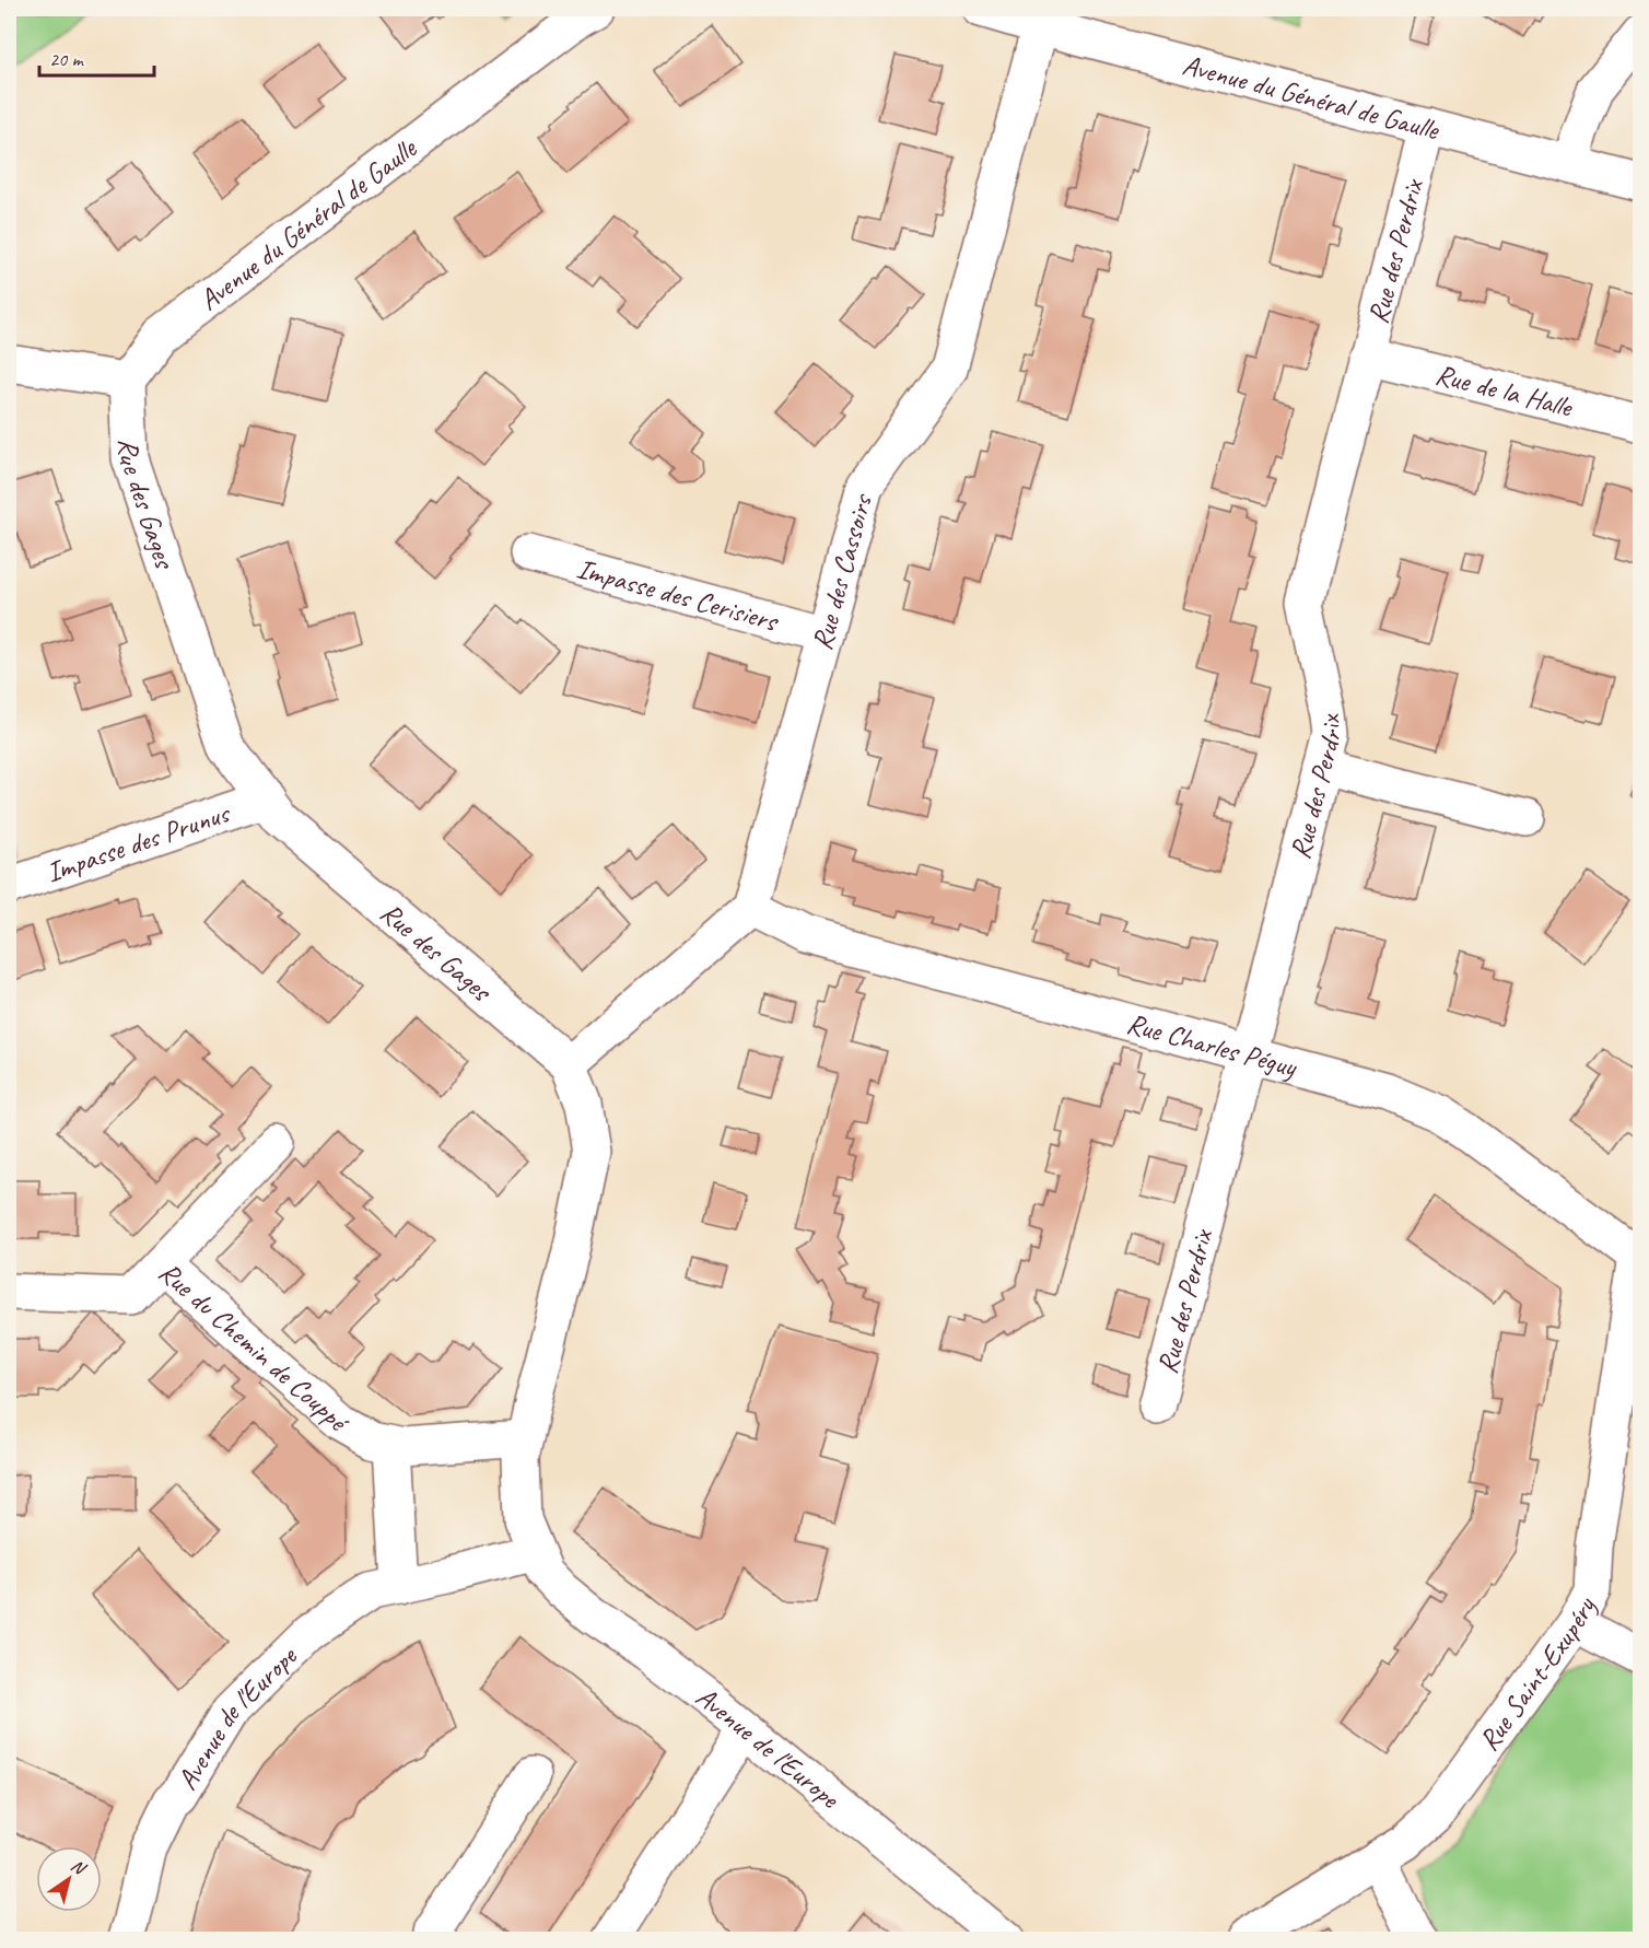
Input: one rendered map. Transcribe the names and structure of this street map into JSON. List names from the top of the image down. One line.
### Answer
{"streets":{"street":["Avenue du Général de Gaulle","Rue des Perdrix","Rue de la Halle","Rue des Gages","Rue des Cassoirs","Impasse des Cerisiers","Impasse des Prunus","Rue Charles Péguy","Rue du Chemin de Couppé","Rue Saint-Exupéry","Avenue de l'Europe"]},"crossings":[["Avenue du Général de Gaulle","Rue des Perdrix"],["Avenue du Général de Gaulle","Rue des Gages"],["Avenue du Général de Gaulle","Rue des Cassoirs"],["Rue des Perdrix","Rue de la Halle"],["Rue des Perdrix","Rue Charles Péguy"],["Rue des Gages","Impasse des Prunus"],["Rue des Gages","Rue du Chemin de Couppé"],["Rue des Gages","Avenue de l'Europe"],["Rue des Cassoirs","Impasse des Cerisiers"],["Rue des Cassoirs","Rue Charles Péguy"],["Rue Charles Péguy","Rue Saint-Exupéry"]],"scale_bar":"20 m","north":"top right"}
